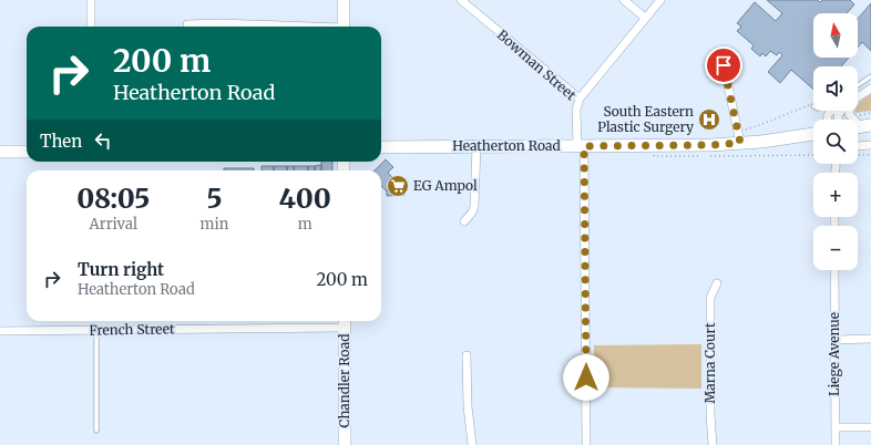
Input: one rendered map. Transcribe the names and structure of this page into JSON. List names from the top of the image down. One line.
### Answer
{"streets":{"main road":["Heatherton Road","Chandler Road"],"street":["Bowman Street","French Street","Liege Avenue","Marna Court"]},"crossings":[["Bowman Street","Heatherton Road"],["French Street","Chandler Road"]],"places":{"hospital":["South Eastern Plastic Surgery"],"supermarket":["EG Ampol"]},"north":"top","page":{"map_buttons":["+","−"],"turn":["200 m","Heatherton Road"],"then":"Then","eta":["08:05","Arrival","5","min","400","m"],"list":[{"name":"Turn right","note":"Heatherton Road","value":"200 m"}]}}
